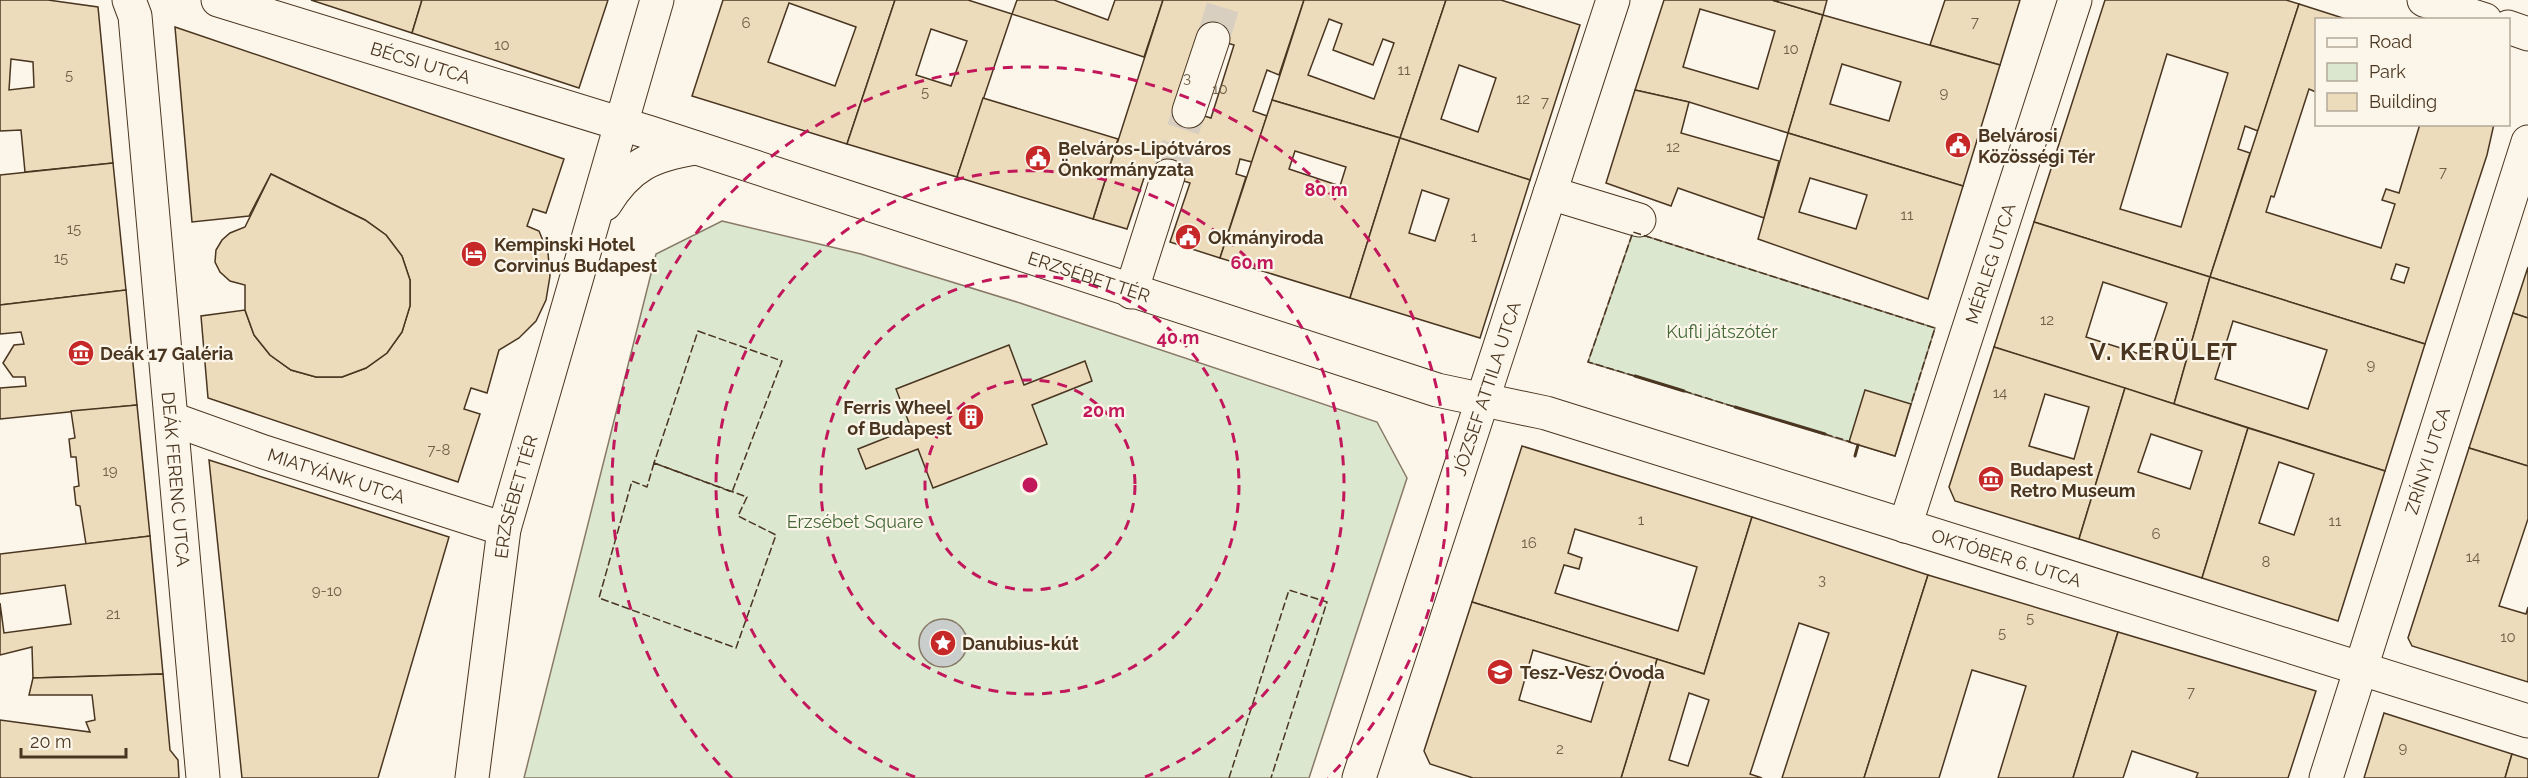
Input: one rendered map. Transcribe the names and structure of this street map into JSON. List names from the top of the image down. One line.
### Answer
{"streets":{"street":["BÉCSI UTCA","MÉRLEG UTCA","ERZSÉBET TÉR","JÓZSEF ATTILA UTCA","ZRÍNYI UTCA","MIATYÁNK UTCA","DEÁK FERENC UTCA","OKTÓBER 6. UTCA"]},"crossings":[["BÉCSI UTCA","ERZSÉBET TÉR"],["MÉRLEG UTCA","OKTÓBER 6. UTCA"],["ERZSÉBET TÉR","JÓZSEF ATTILA UTCA"],["ERZSÉBET TÉR","MIATYÁNK UTCA"],["ERZSÉBET TÉR","OKTÓBER 6. UTCA"],["JÓZSEF ATTILA UTCA","OKTÓBER 6. UTCA"],["ZRÍNYI UTCA","OKTÓBER 6. UTCA"],["MIATYÁNK UTCA","DEÁK FERENC UTCA"]],"districts":["V. KERÜLET"],"parks":["Kufli játszótér","Erzsébet Square"],"places":{"public building":["Belvárosi Közösségi Tér","Belváros-Lipótváros Önkormányzata","Okmányiroda"],"hotel":["Kempinski Hotel Corvinus Budapest"],"museum":["Deák 17 Galéria","Budapest Retro Museum"],"building":["Ferris Wheel of Budapest"],"place":["Danubius-kút"],"school or university":["Tesz-Vesz Óvoda"]},"house_numbers":["7","6","10","10","11","5","3","10","5","9","12","7","12","7","11","15","1","15","12","9","14","7-8","19","1","11","6","16","14","8","3","9-10","21","5","5","10","7","9","2"],"legend":["Road","Park","Building"],"scale_bar":"20 m","rings":["80 m","60 m","40 m","20 m"]}
